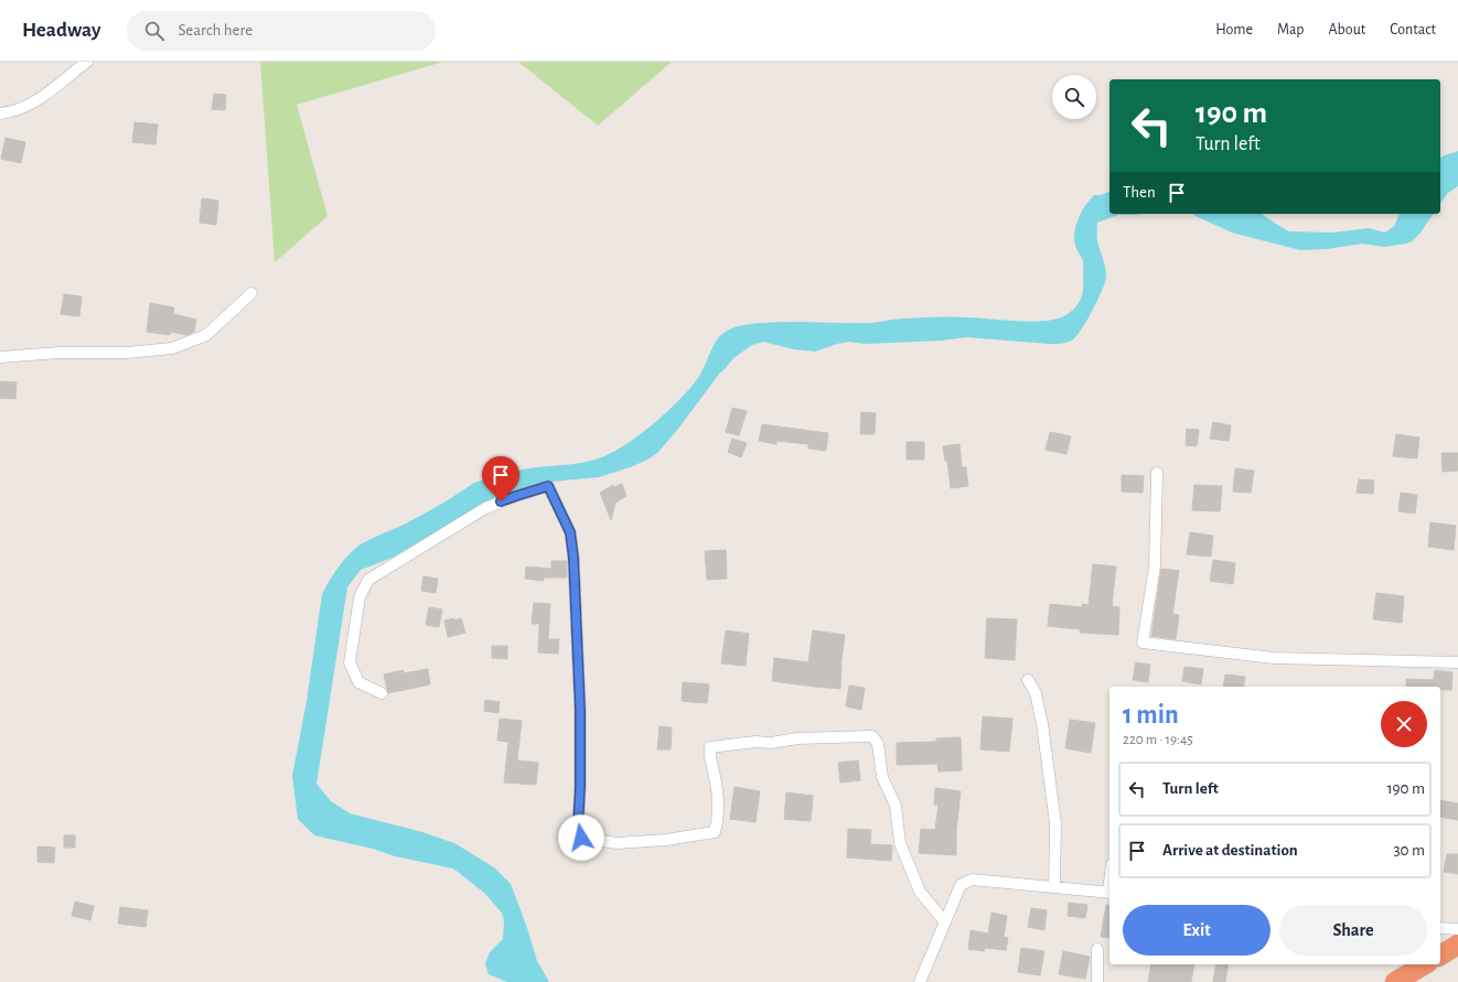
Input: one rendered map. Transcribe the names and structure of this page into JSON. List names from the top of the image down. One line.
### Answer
{"page":{"header":"Headway","search":"Search here","nav":["Home","Map","About","Contact"],"turn":["190 m","Turn left"],"then":"Then","heading":["1 min","220 m · 19:45"],"list":[{"name":"Turn left","value":"190 m"},{"name":"Arrive at destination","value":"30 m"}],"buttons":["Exit","Share"]}}
